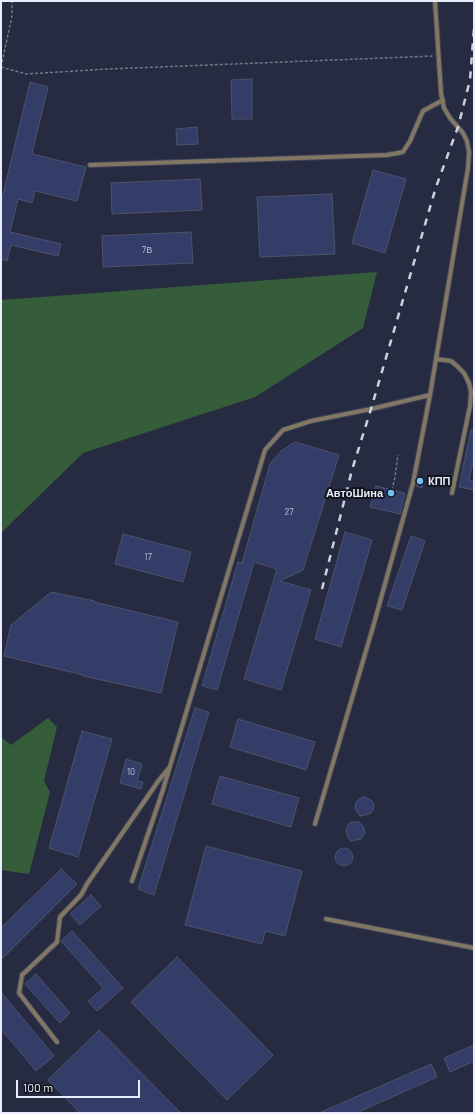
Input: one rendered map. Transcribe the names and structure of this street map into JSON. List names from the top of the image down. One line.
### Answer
{"places":["КПП","АвтоШина"],"house_numbers":["7В","27","17","10"],"scale_bar":"100 m"}
